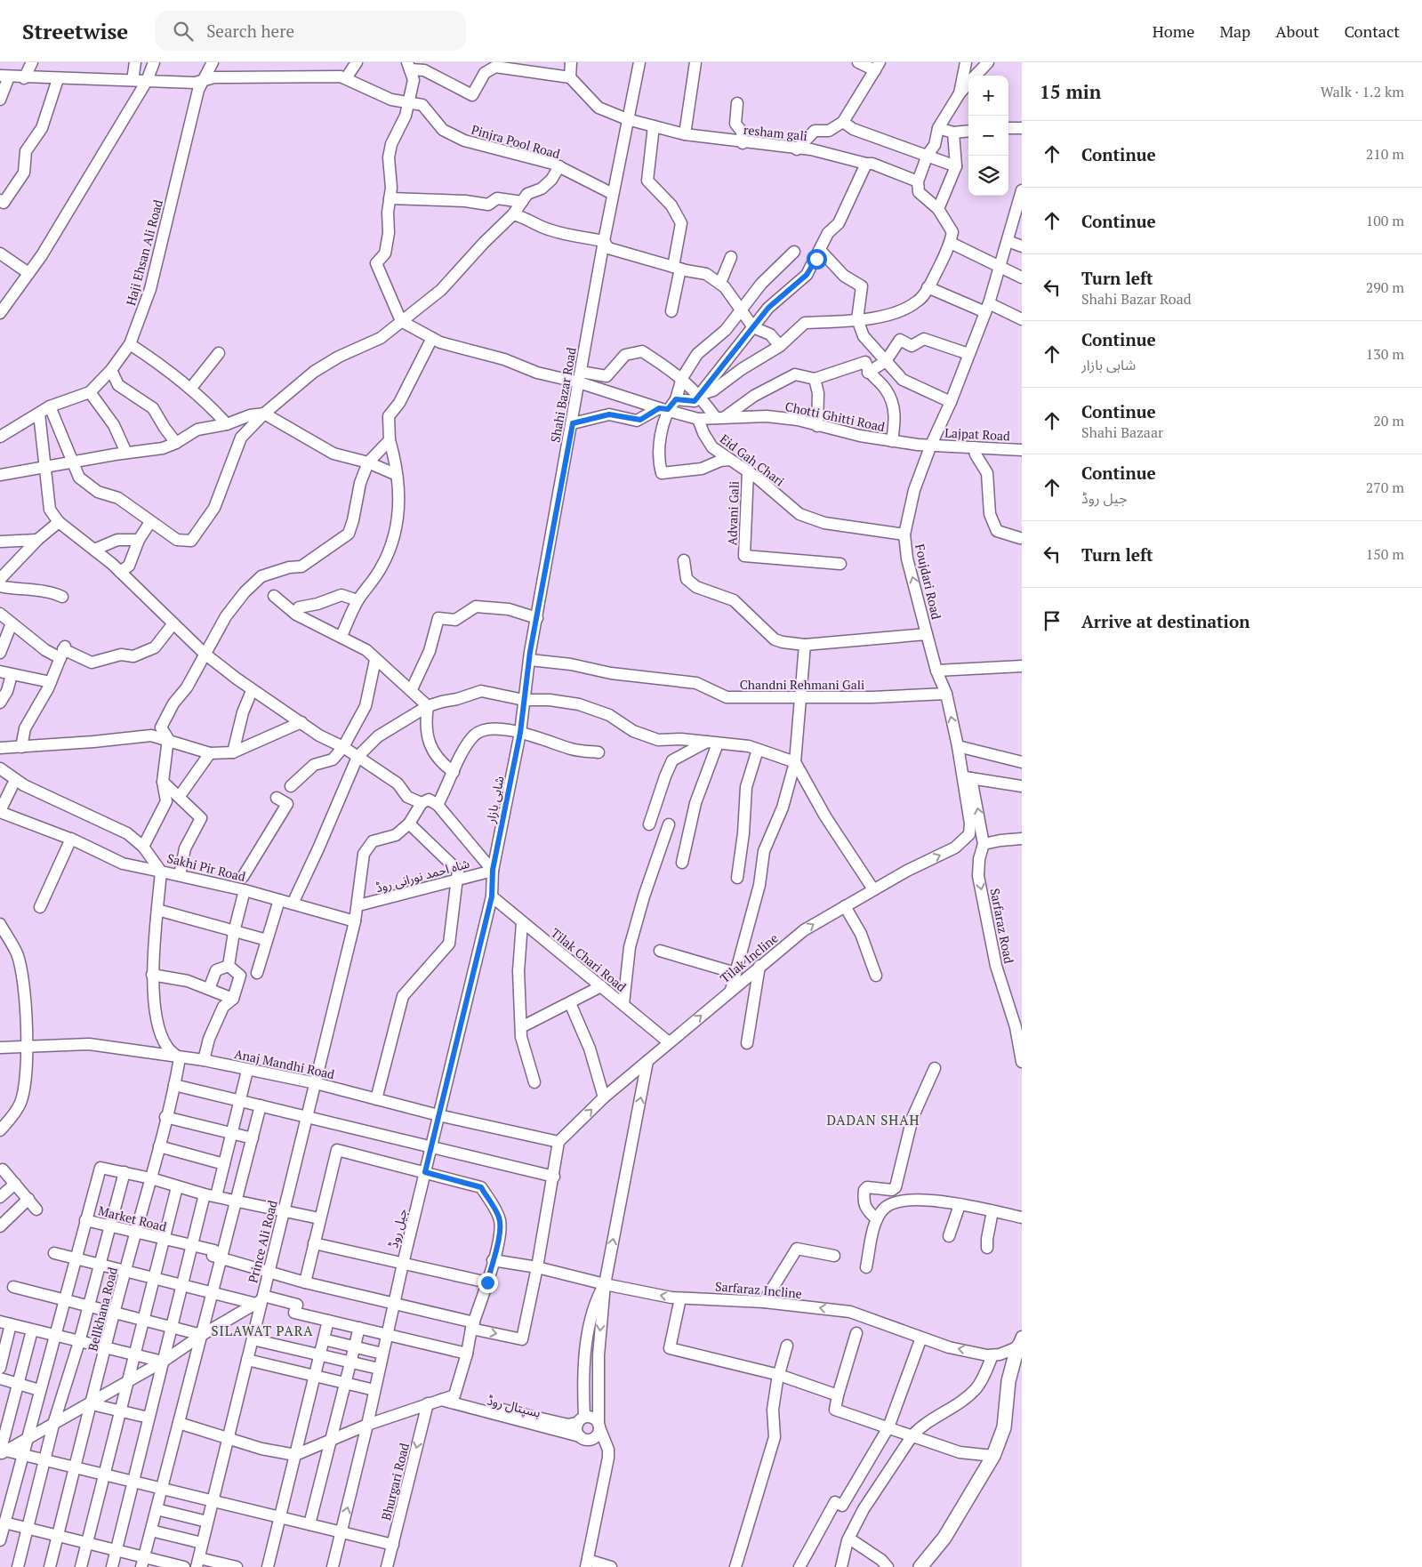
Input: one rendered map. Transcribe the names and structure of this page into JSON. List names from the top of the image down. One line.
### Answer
{"streets":{"street":["resham gali","Pinjra Pool Road","Haji Ehsan Ali Road","Shahi Bazar Road","Chotti Ghitti Road","Lajpat Road","Eid Gah Chari","Advani Gali","Foujdari Road","Chandni Rehmani Gali","شاہی بازار","Sakhi Pir Road","شاہ احمد نورانی روڈ","Sarfaraz Road","Tilak Incline","Tilak Chari Road","Anaj Mandhi Road","Market Road","جیل روڈ","Prince Ali Road","Sarfaraz Incline","Bellkhana Road","ہسپتال روڈ","Bhurgari Road"]},"crossings":[["resham gali","Shahi Bazar Road"],["Pinjra Pool Road","Haji Ehsan Ali Road"],["Pinjra Pool Road","Shahi Bazar Road"],["Shahi Bazar Road","Chotti Ghitti Road"],["Shahi Bazar Road","Chandni Rehmani Gali"],["Shahi Bazar Road","شاہی بازار"],["Chotti Ghitti Road","Lajpat Road"],["Chotti Ghitti Road","Eid Gah Chari"],["Chotti Ghitti Road","Foujdari Road"],["Lajpat Road","Foujdari Road"],["Eid Gah Chari","Advani Gali"],["Eid Gah Chari","Foujdari Road"],["Foujdari Road","Chandni Rehmani Gali"],["Foujdari Road","Tilak Incline"],["شاہی بازار","شاہ احمد نورانی روڈ"],["شاہی بازار","Tilak Chari Road"],["شاہی بازار","جیل روڈ"],["Sakhi Pir Road","Prince Ali Road"],["شاہ احمد نورانی روڈ","Prince Ali Road"],["Tilak Incline","Tilak Chari Road"],["Tilak Incline","Anaj Mandhi Road"],["Tilak Chari Road","جیل روڈ"],["Anaj Mandhi Road","جیل روڈ"],["Anaj Mandhi Road","Prince Ali Road"],["Anaj Mandhi Road","Bellkhana Road"],["Market Road","جیل روڈ"],["Market Road","Prince Ali Road"],["Market Road","Sarfaraz Incline"],["Market Road","Bellkhana Road"]],"one_way":["Sarfaraz Road","Tilak Incline"],"districts":["DADAN SHAH","SILAWAT PARA"],"page":{"header":"Streetwise","search":"Search here","nav":["Home","Map","About","Contact"],"heading":["15 min","Walk · 1.2 km"],"map_buttons":["+","−"],"list":[["Continue","210 m"],["Continue","100 m"],["Turn left","Shahi Bazar Road","290 m"],["Continue","شاہی بازار","130 m"],["Continue","Shahi Bazaar","20 m"],["Continue","جیل روڈ","270 m"],["Turn left","150 m"],"Arrive at destination"]}}
